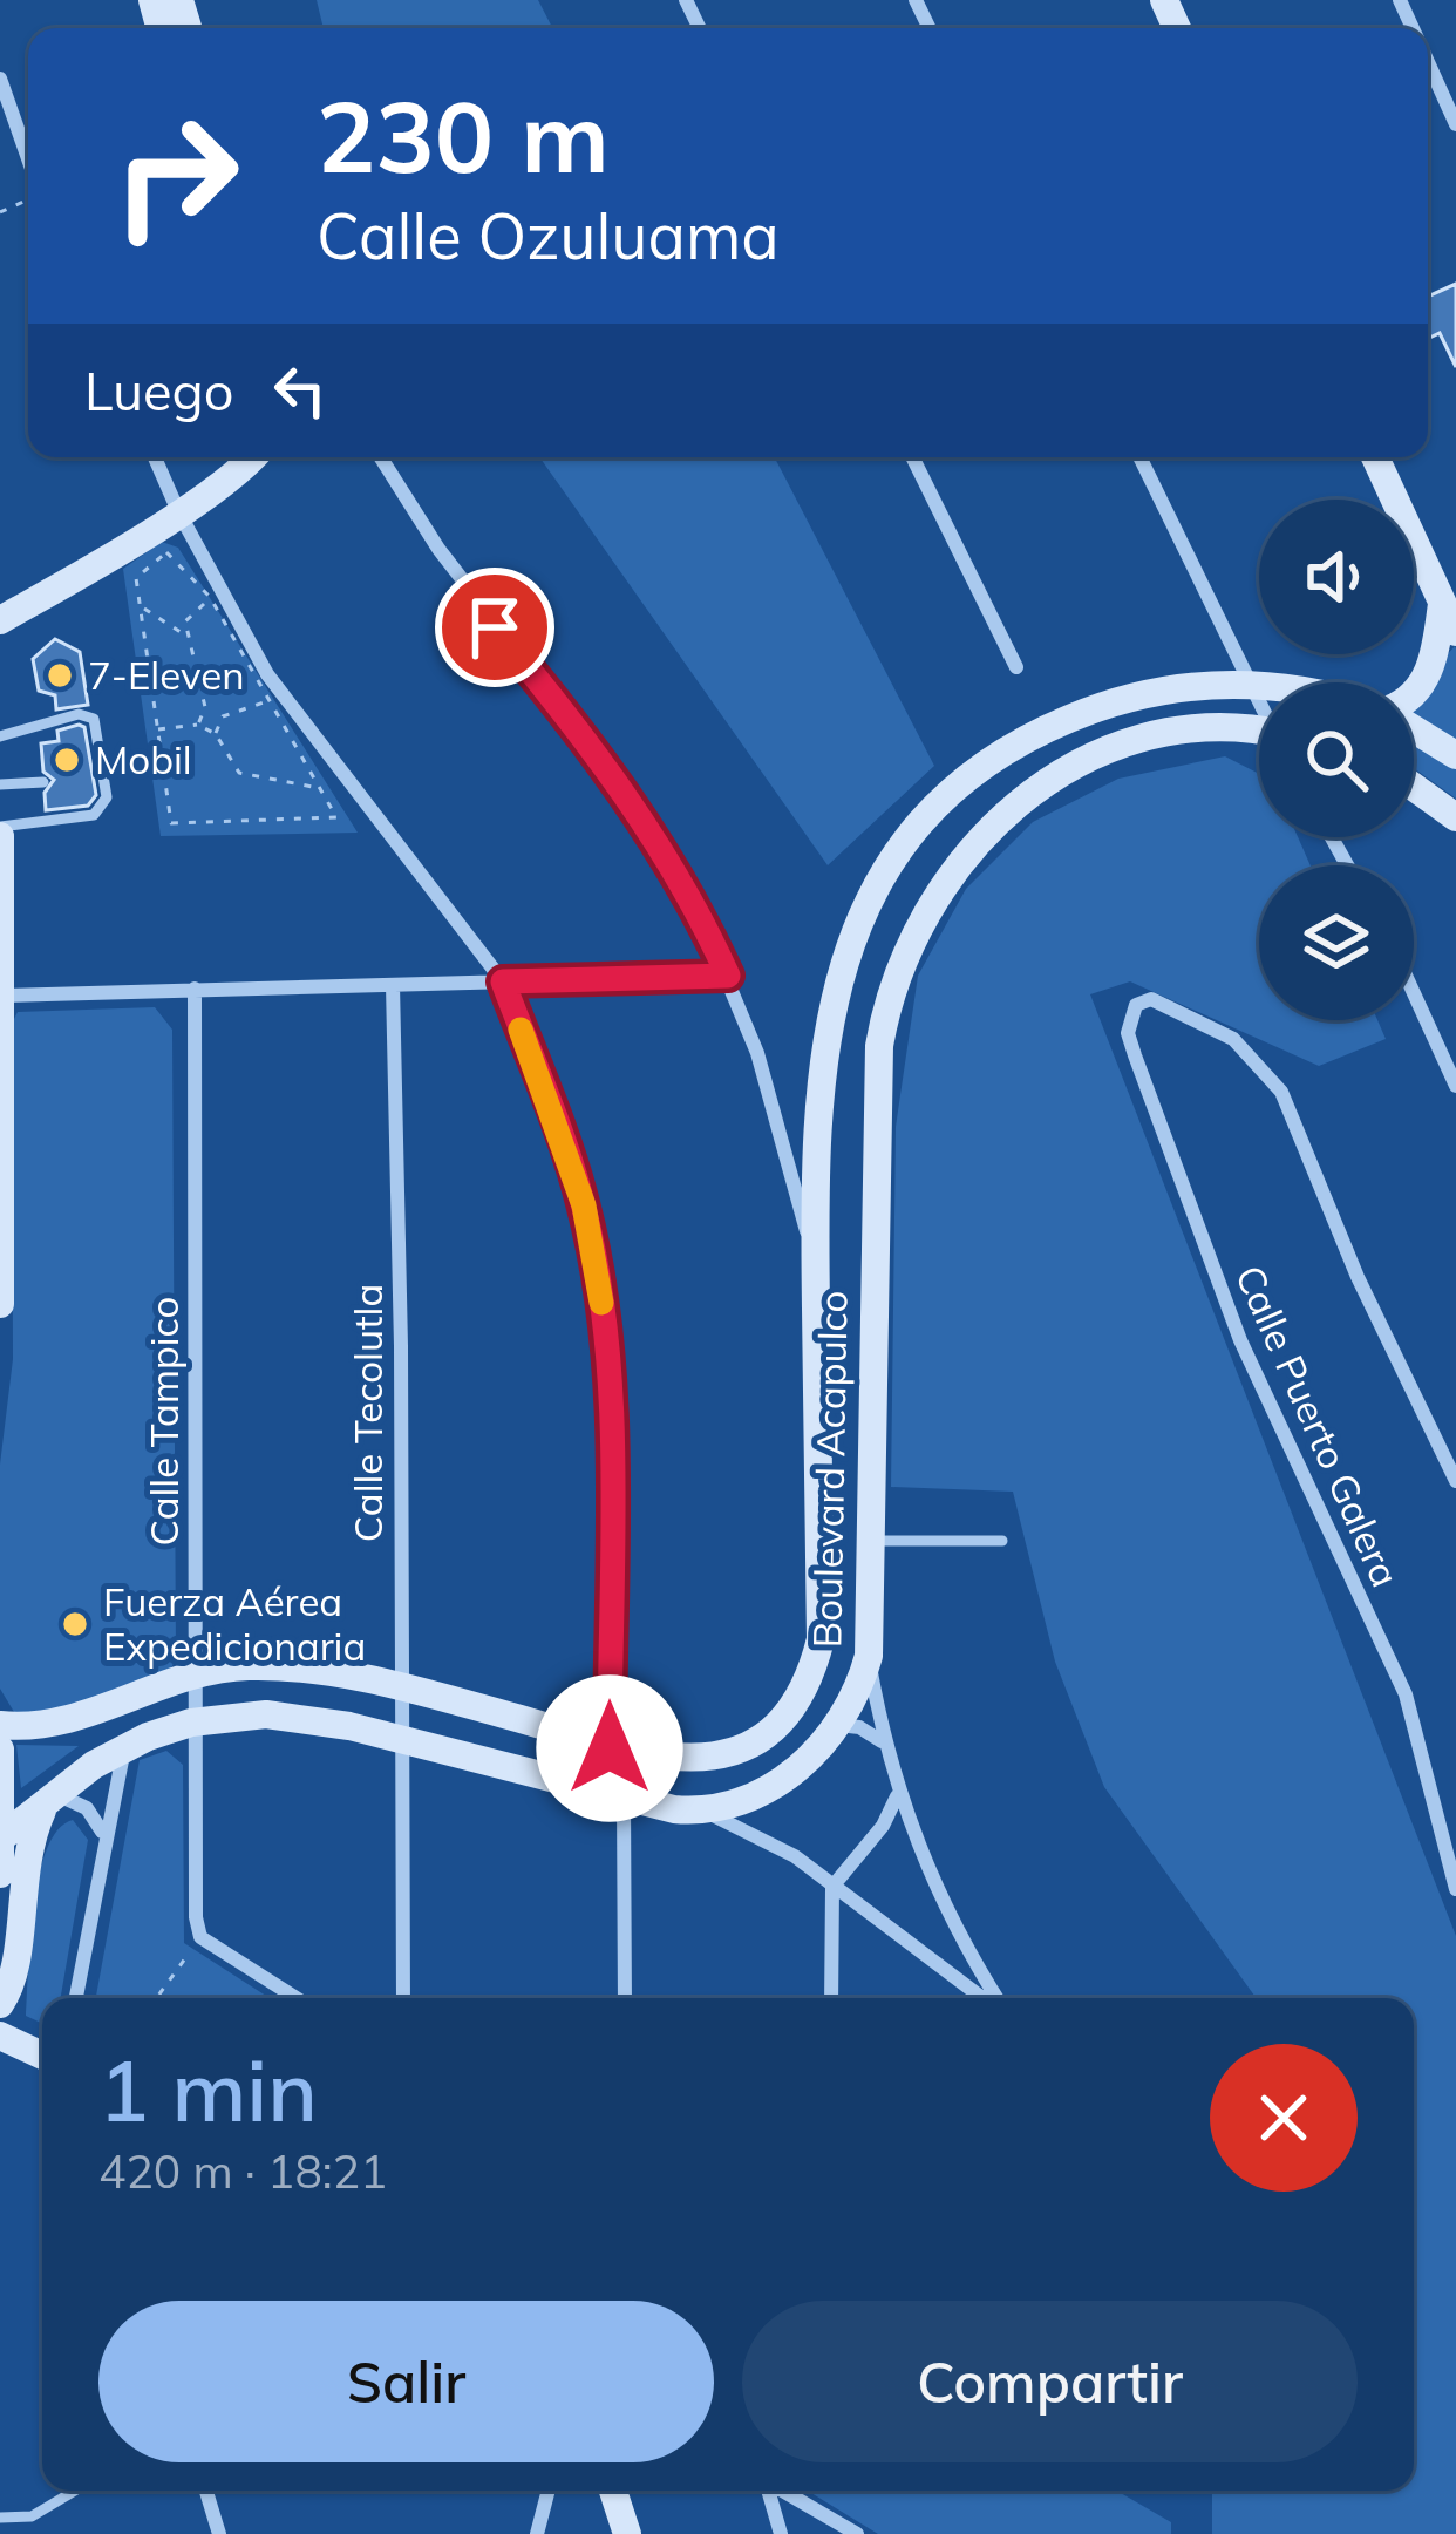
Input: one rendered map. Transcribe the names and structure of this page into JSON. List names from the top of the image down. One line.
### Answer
{"streets":{"main road":["Boulevard Acapulco"],"street":["Calle Tecolutla","Calle Tampico","Calle Puerto Galera"]},"places":["7-Eleven","Mobil","Fuerza Aérea Expedicionaria"],"page":{"turn":["230 m","Calle Ozuluama"],"then":"Luego","heading":["1 min","420 m · 18:21"],"buttons":["Salir","Compartir"]}}
